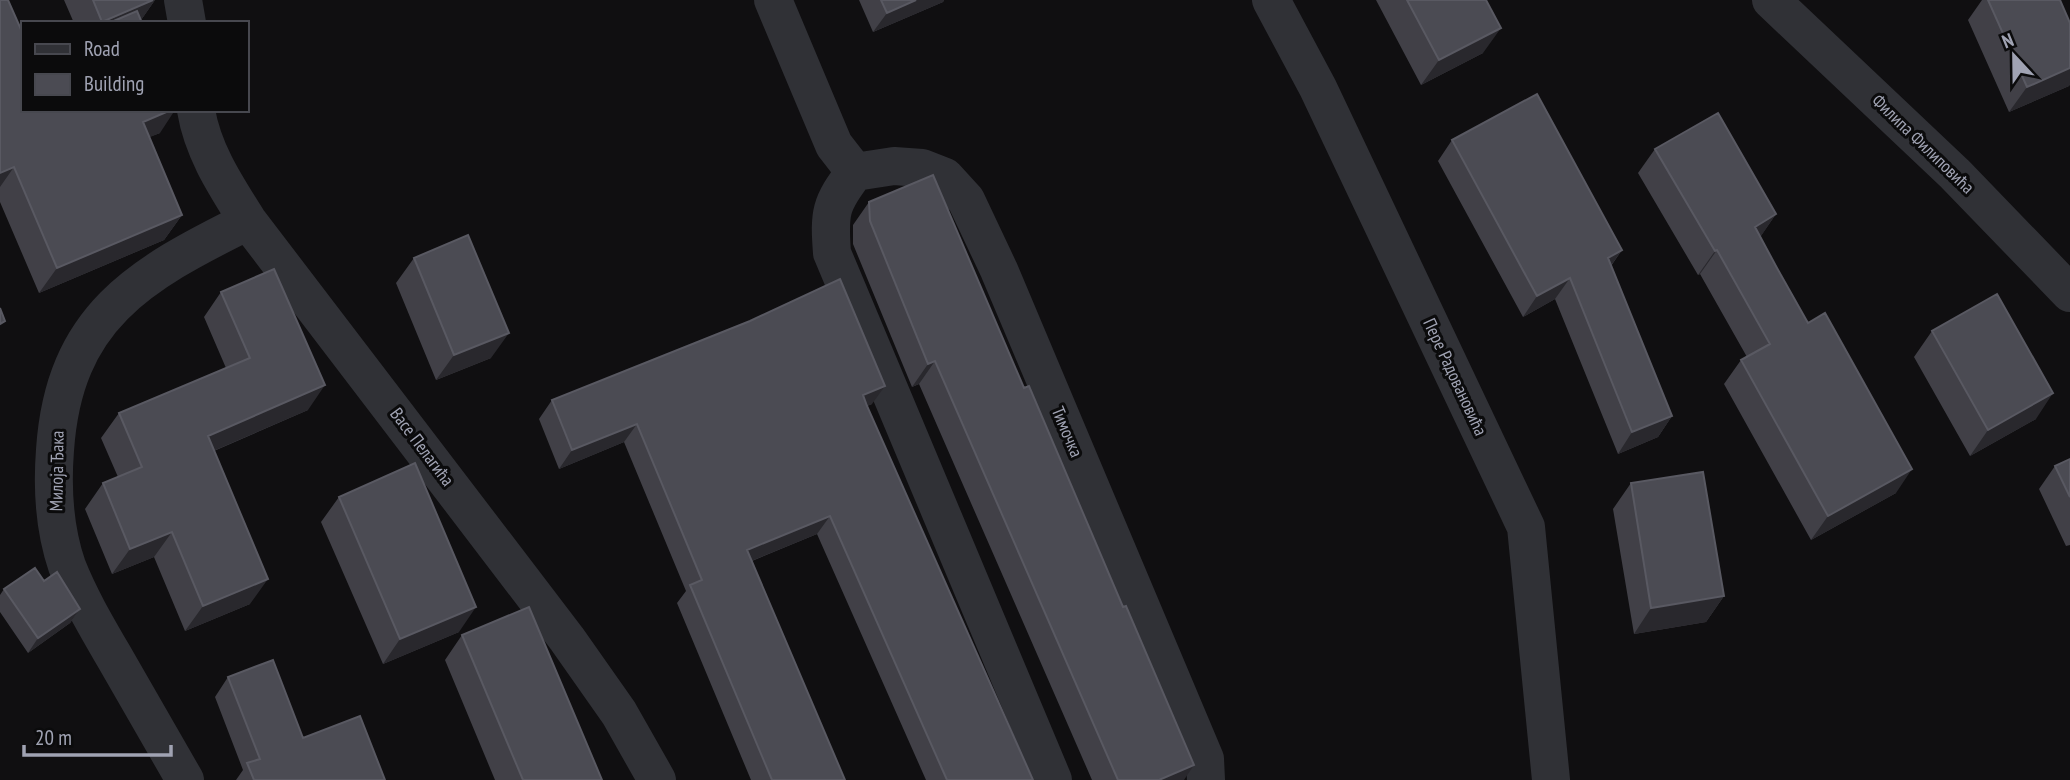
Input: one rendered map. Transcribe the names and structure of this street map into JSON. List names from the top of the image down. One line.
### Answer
{"streets":{"street":["Филипа Филиповића","Пере Радовановића","Тимочка","Васе Пелагића","Милоја Ђака"]},"crossings":[["Васе Пелагића","Милоја Ђака"]],"legend":["Road","Building"],"scale_bar":"20 m","north":"top"}
